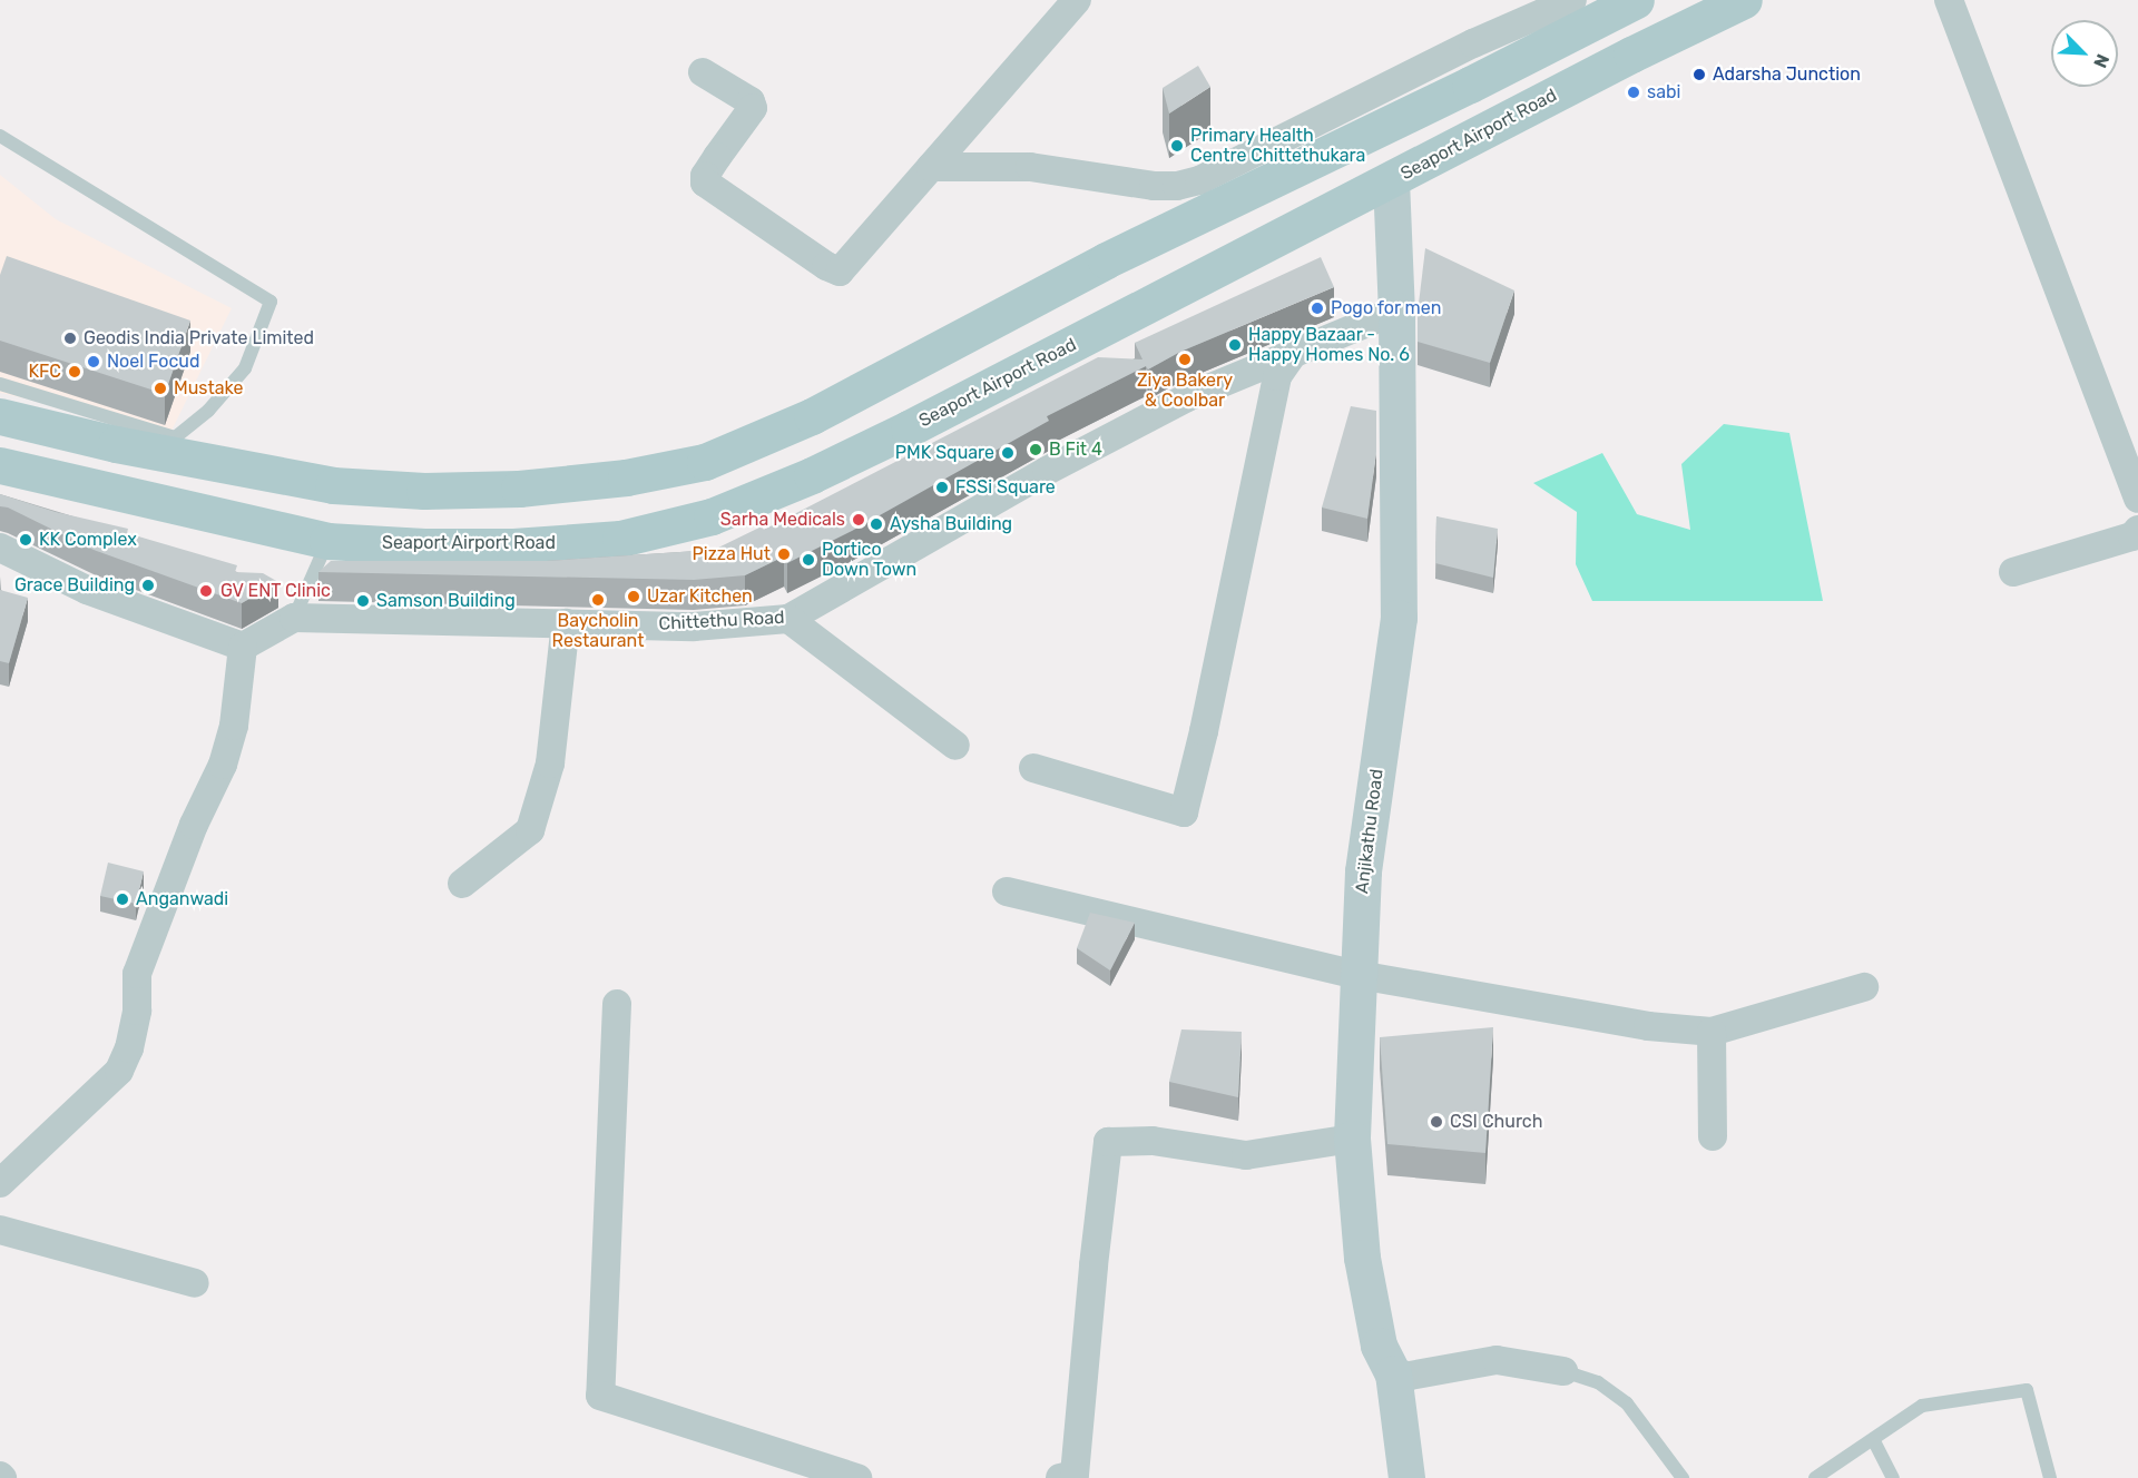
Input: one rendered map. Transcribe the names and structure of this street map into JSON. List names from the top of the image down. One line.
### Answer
{"streets":{"main road":["Seaport Airport Road"],"street":["Chittethu Road","Anjikathu Road"]},"crossings":[["Seaport Airport Road","Anjikathu Road"],["Chittethu Road","Anjikathu Road"]],"places":["Adarsha Junction","sabi","Primary Health Centre Chittethukara","Pogo for men","Geodis India Private Limited","Happy Bazaar - Happy Homes No. 6","Ziya Bakery & Coolbar","Noel Focud","KFC","Mustake","B Fit 4","PMK Square","FSSi Square","Sarha Medicals","Aysha Building","KK Complex","Pizza Hut","Portico Down Town","Grace Building","GV ENT Clinic","Uzar Kitchen","Baycholin Restaurant","Samson Building","Anganwadi","CSI Church"],"north":"bottom right"}
